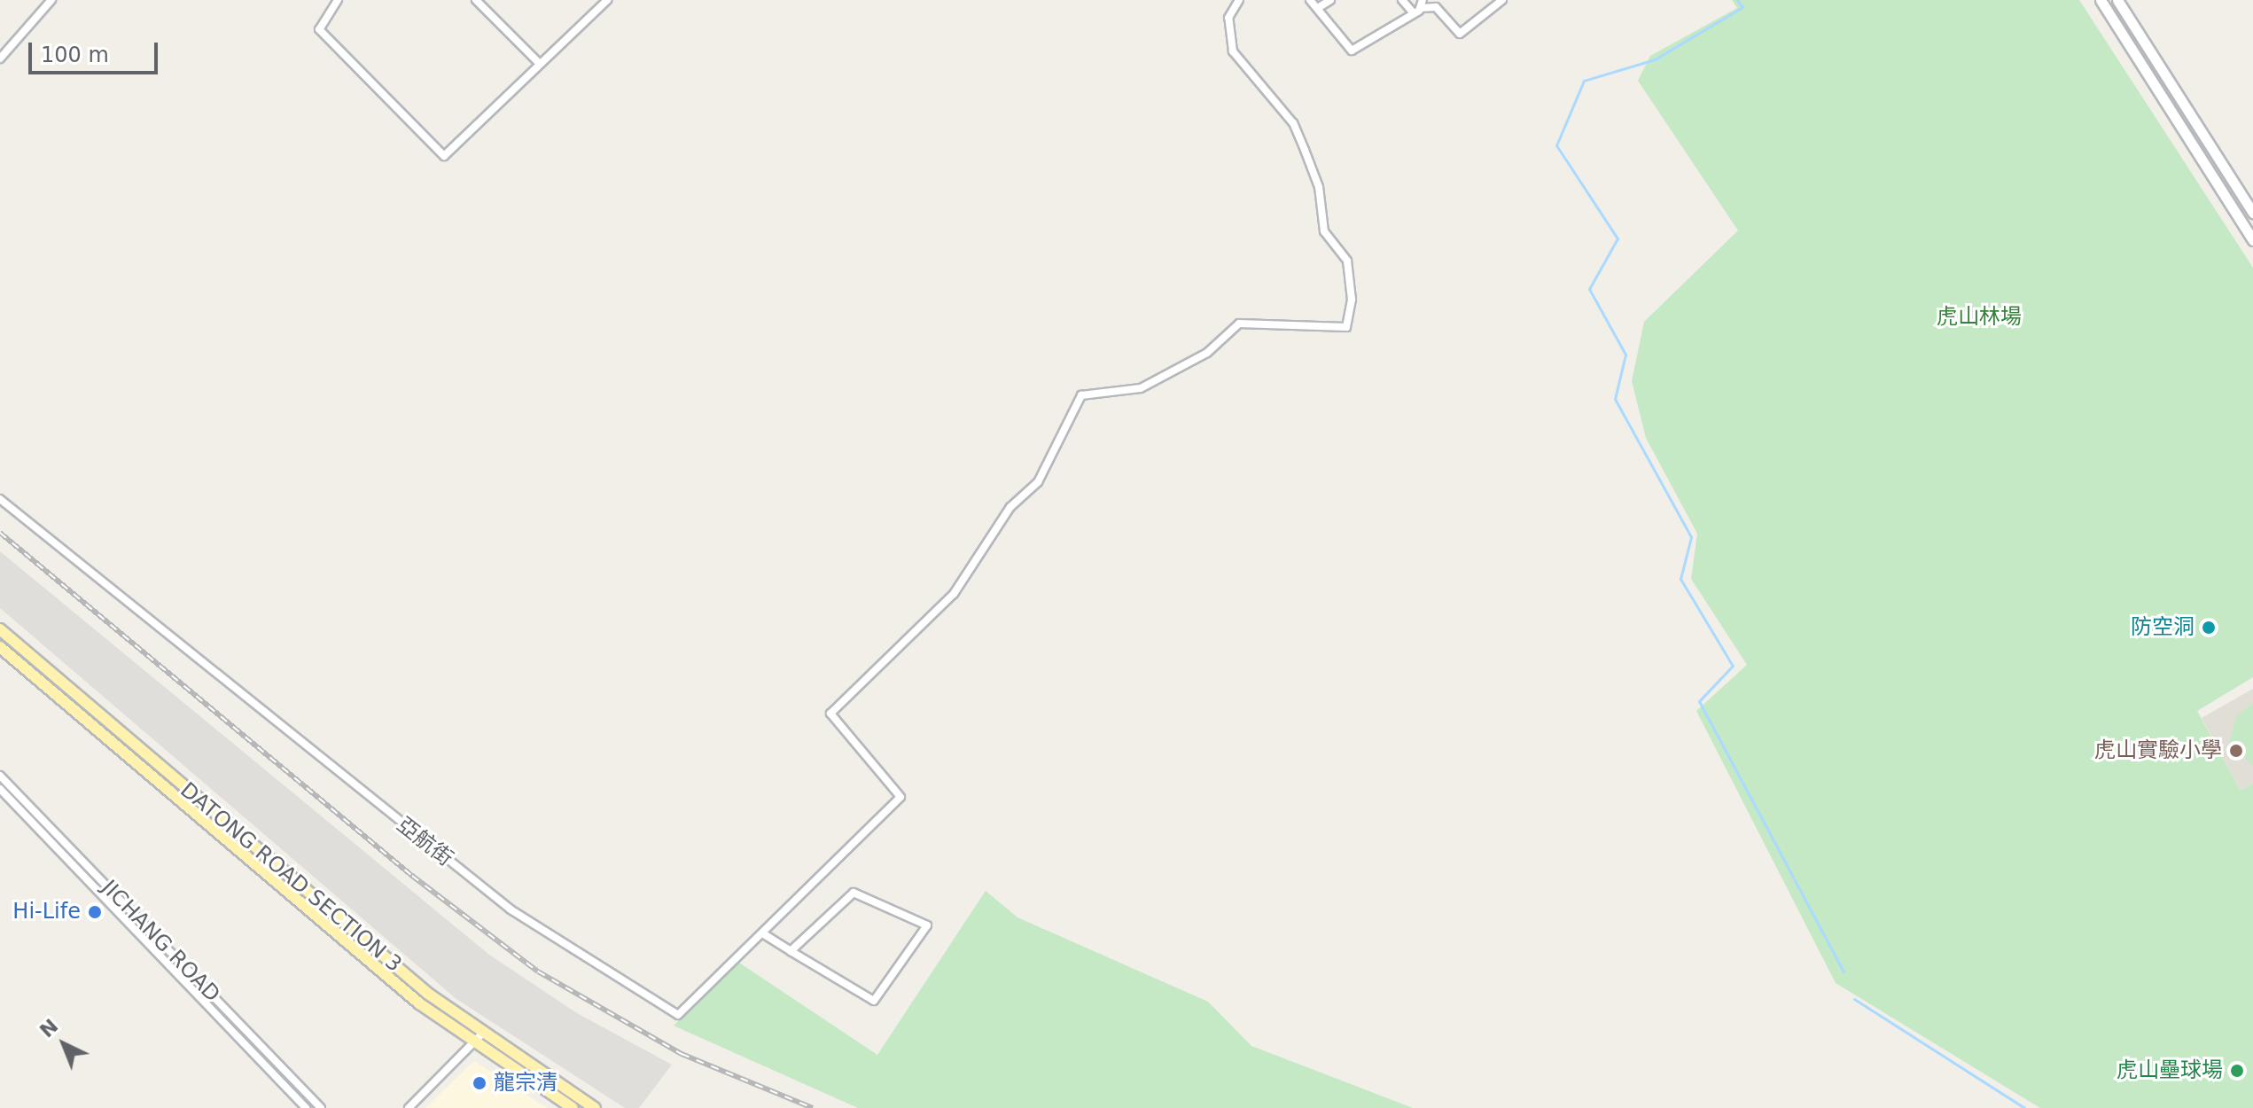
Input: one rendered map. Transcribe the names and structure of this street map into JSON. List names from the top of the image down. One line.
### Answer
{"streets":{"main road":["DATONG ROAD SECTION 3"],"street":["亞航街","JICHANG ROAD"]},"parks":["虎山林場"],"places":["防空洞","虎山實驗小學","Hi-Life","虎山壘球場","龍宗清"],"scale_bar":"100 m","north":"top left"}
